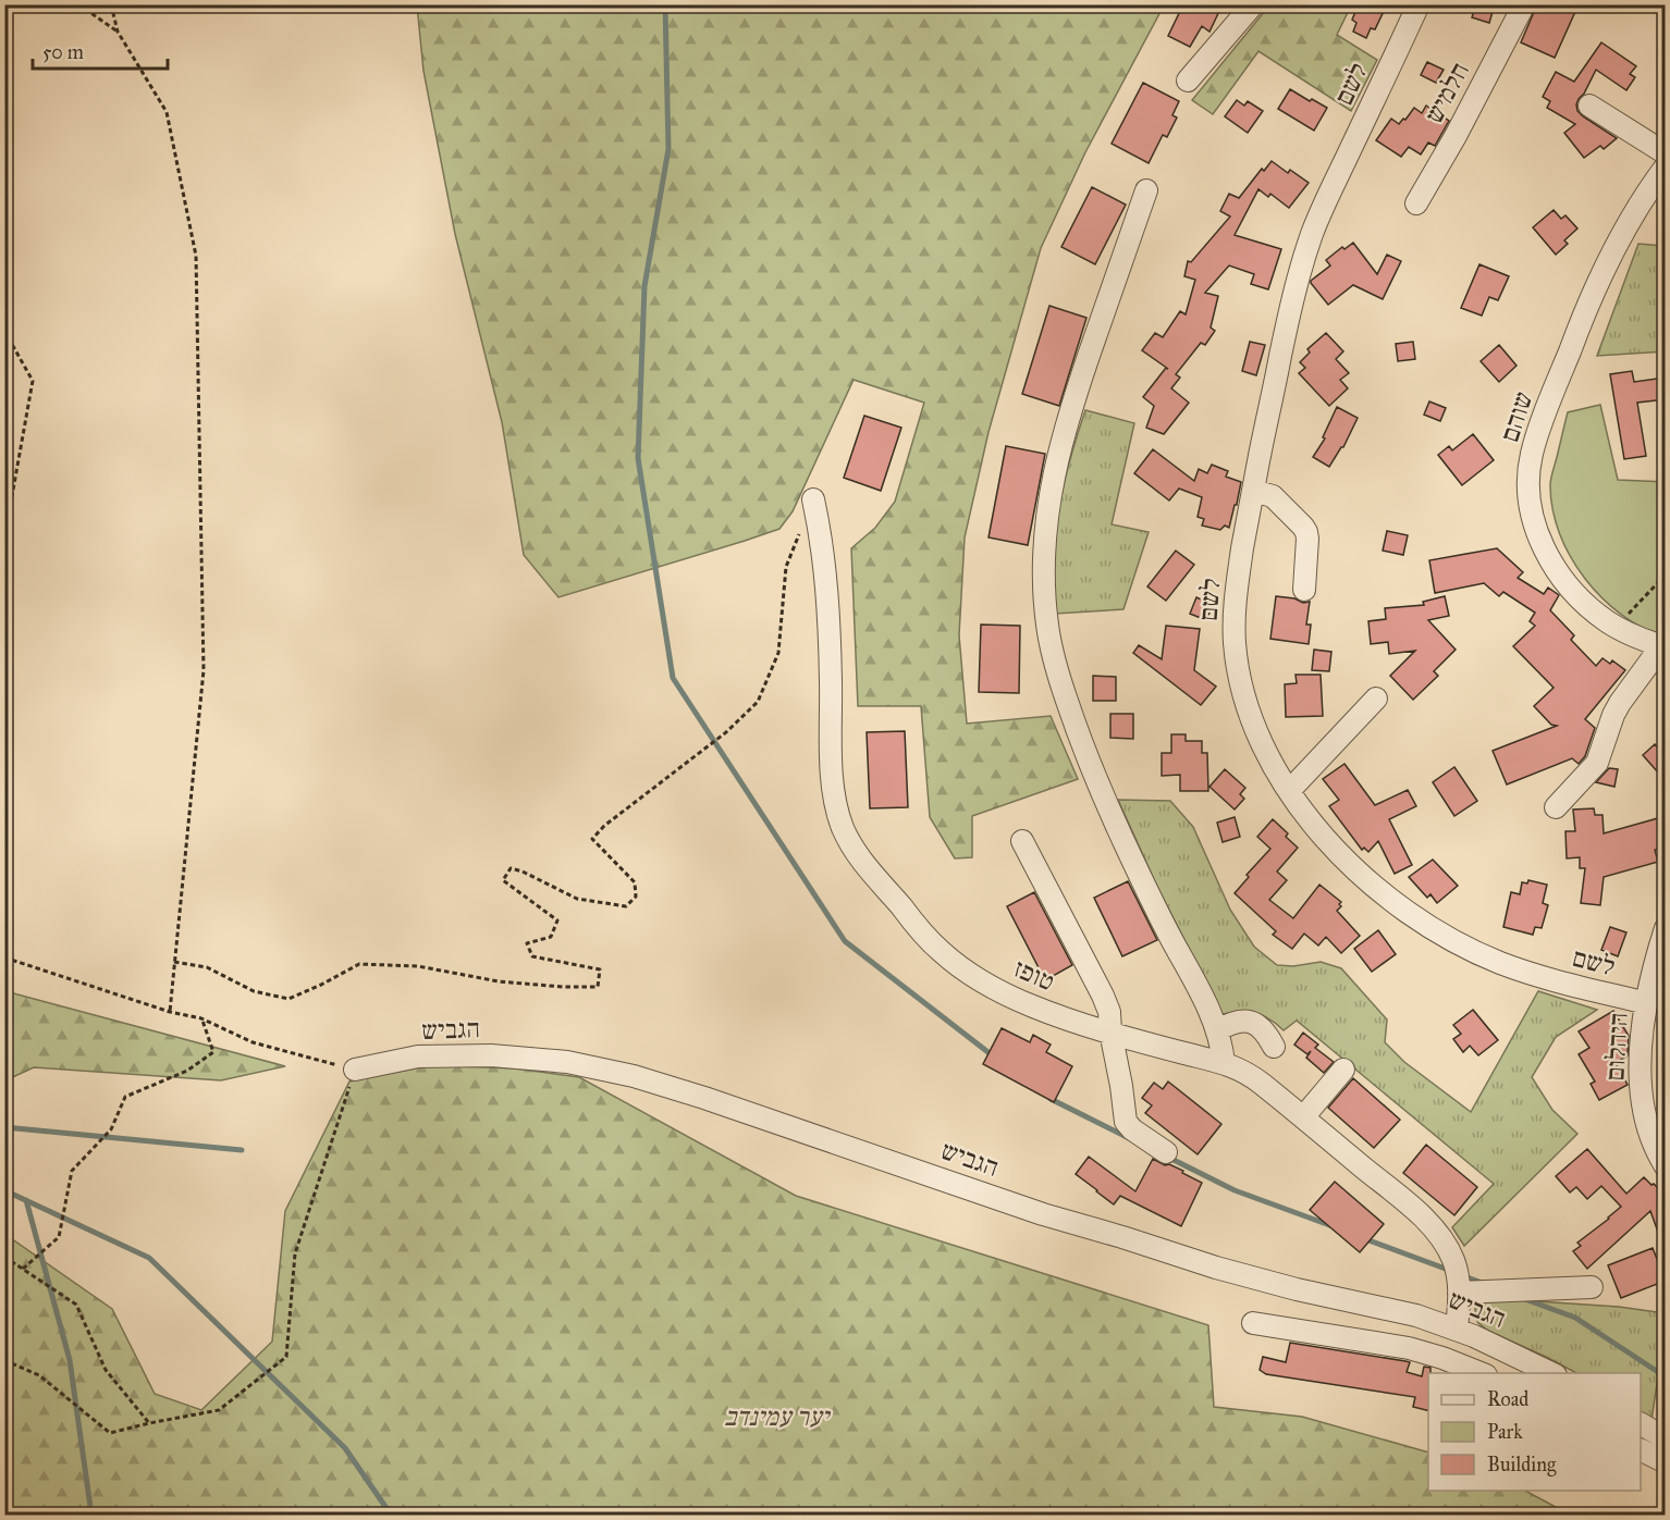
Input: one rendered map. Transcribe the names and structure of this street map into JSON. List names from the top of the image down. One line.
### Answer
{"streets":{"street":["לשם","חלמיש","שוהם","טופז","הגביש","היהלום"]},"crossings":[["לשם","היהלום"],["טופז","הגביש"]],"parks":["יער עמינדב"],"legend":["Road","Park","Building"],"scale_bar":"50 m"}
